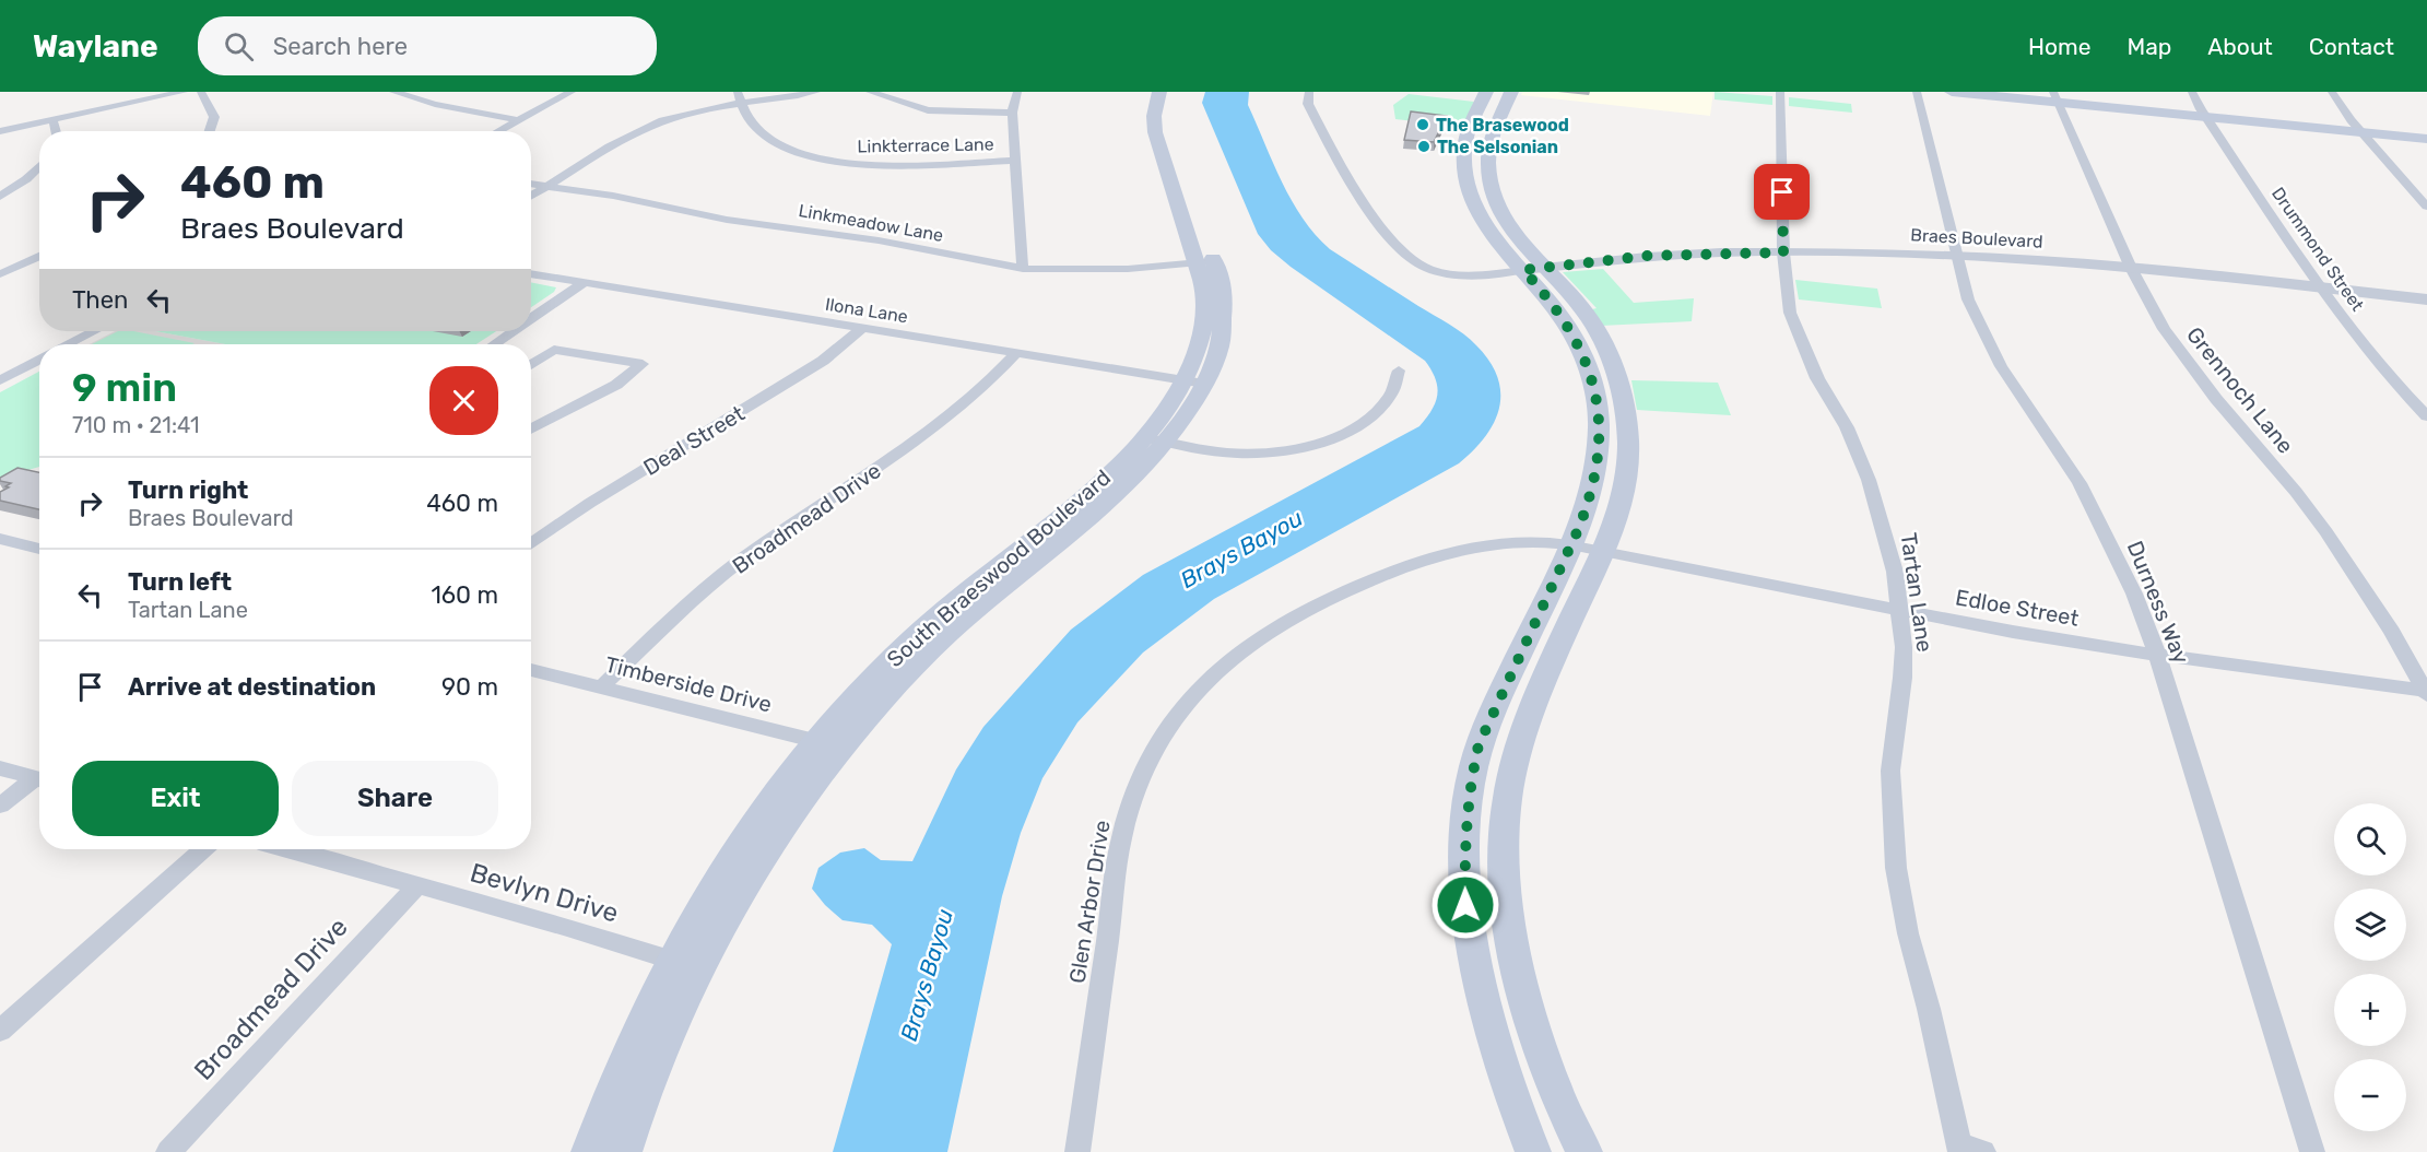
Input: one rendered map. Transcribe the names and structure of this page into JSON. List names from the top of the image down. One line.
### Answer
{"streets":{"main road":["South Braeswood Boulevard"],"street":["Linkterrace Lane","Linkmeadow Lane","Braes Boulevard","Drummond Street","Ilona Lane","Grennoch Lane","Deal Street","Broadmead Drive","Tartan Lane","Durness Way","Edloe Street","Timberside Drive","Bevlyn Drive","Glen Arbor Drive"]},"crossings":[["Linkmeadow Lane","South Braeswood Boulevard"],["Braes Boulevard","Drummond Street"],["Braes Boulevard","Grennoch Lane"],["Braes Boulevard","Tartan Lane"],["Braes Boulevard","Durness Way"],["Ilona Lane","Deal Street"],["Ilona Lane","Broadmead Drive"],["Ilona Lane","South Braeswood Boulevard"],["Grennoch Lane","Edloe Street"],["Broadmead Drive","Timberside Drive"],["Broadmead Drive","Bevlyn Drive"],["South Braeswood Boulevard","Timberside Drive"],["South Braeswood Boulevard","Bevlyn Drive"],["Tartan Lane","Edloe Street"],["Durness Way","Edloe Street"],["Edloe Street","Glen Arbor Drive"]],"water":["Brays Bayou"],"places":["The Brasewood","The Selsonian"],"page":{"header":"Waylane","search":"Search here","nav":["Home","Map","About","Contact"],"turn":["460 m","Braes Boulevard"],"then":"Then","heading":["9 min","710 m · 21:41"],"list":[{"name":"Turn right","note":"Braes Boulevard","value":"460 m"},{"name":"Turn left","note":"Tartan Lane","value":"160 m"},{"name":"Arrive at destination","value":"90 m"}],"buttons":["Exit","Share"],"map_buttons":["+","−"]}}
